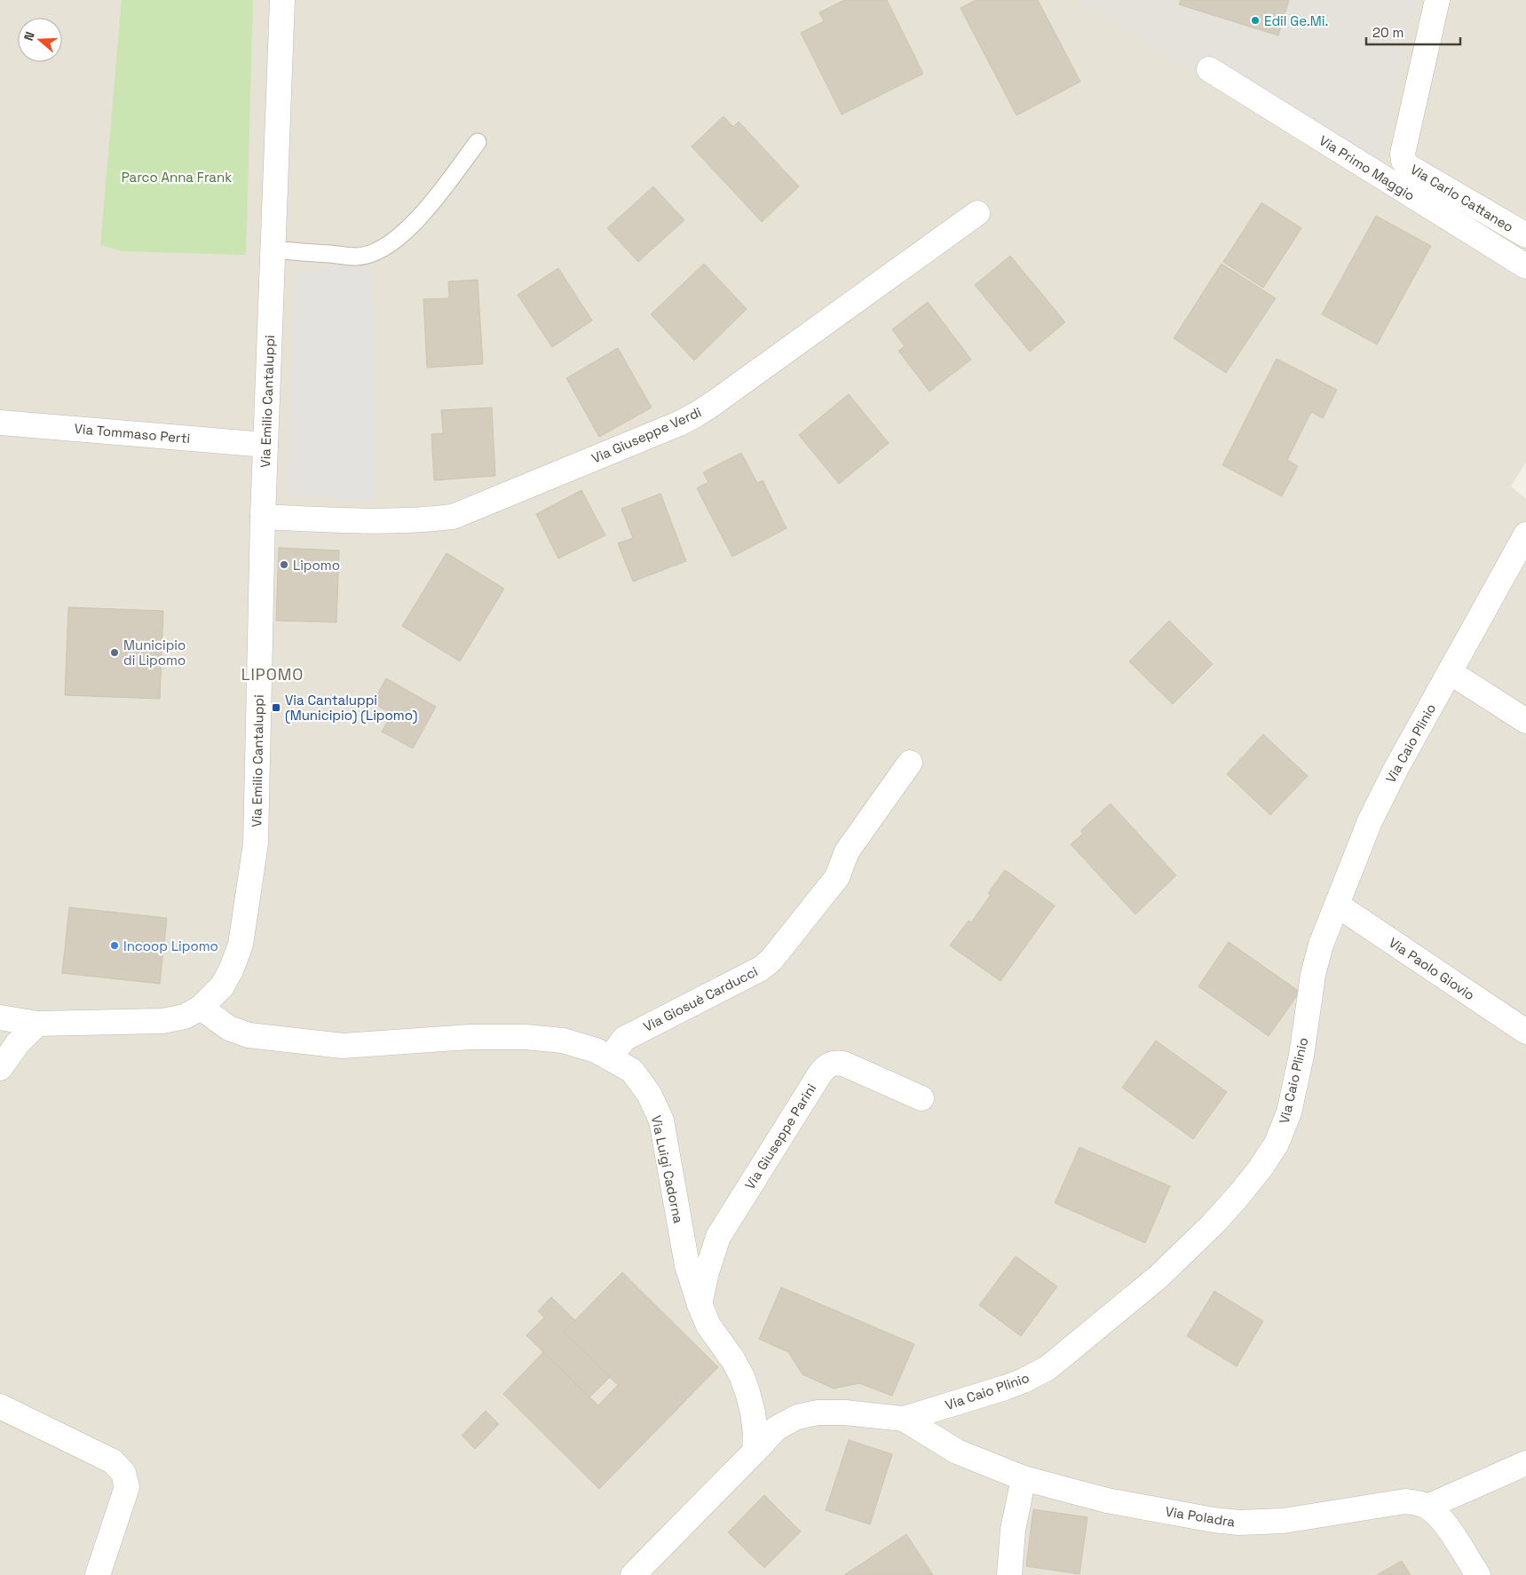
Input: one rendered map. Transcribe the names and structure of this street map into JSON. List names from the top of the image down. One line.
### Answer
{"streets":{"street":["Via Primo Maggio","Via Carlo Cattaneo","Via Emilio Cantaluppi","Via Tommaso Perti","Via Giuseppe Verdi","Via Caio Plinio","Via Paolo Giovio","Via Giosuè Carducci","Via Giuseppe Parini","Via Luigi Cadorna","Via Poladra"]},"crossings":[["Via Emilio Cantaluppi","Via Tommaso Perti"],["Via Emilio Cantaluppi","Via Giuseppe Verdi"],["Via Emilio Cantaluppi","Via Luigi Cadorna"],["Via Caio Plinio","Via Paolo Giovio"],["Via Caio Plinio","Via Luigi Cadorna"],["Via Caio Plinio","Via Poladra"],["Via Giosuè Carducci","Via Luigi Cadorna"],["Via Giuseppe Parini","Via Luigi Cadorna"]],"districts":["LIPOMO"],"parks":["Parco Anna Frank"],"places":{"other":["Edil Ge.Mi.","Lipomo","Municipio di Lipomo","Incoop Lipomo"],"transit":["Via Cantaluppi (Municipio) (Lipomo)"]},"scale_bar":"20 m","north":"left"}
